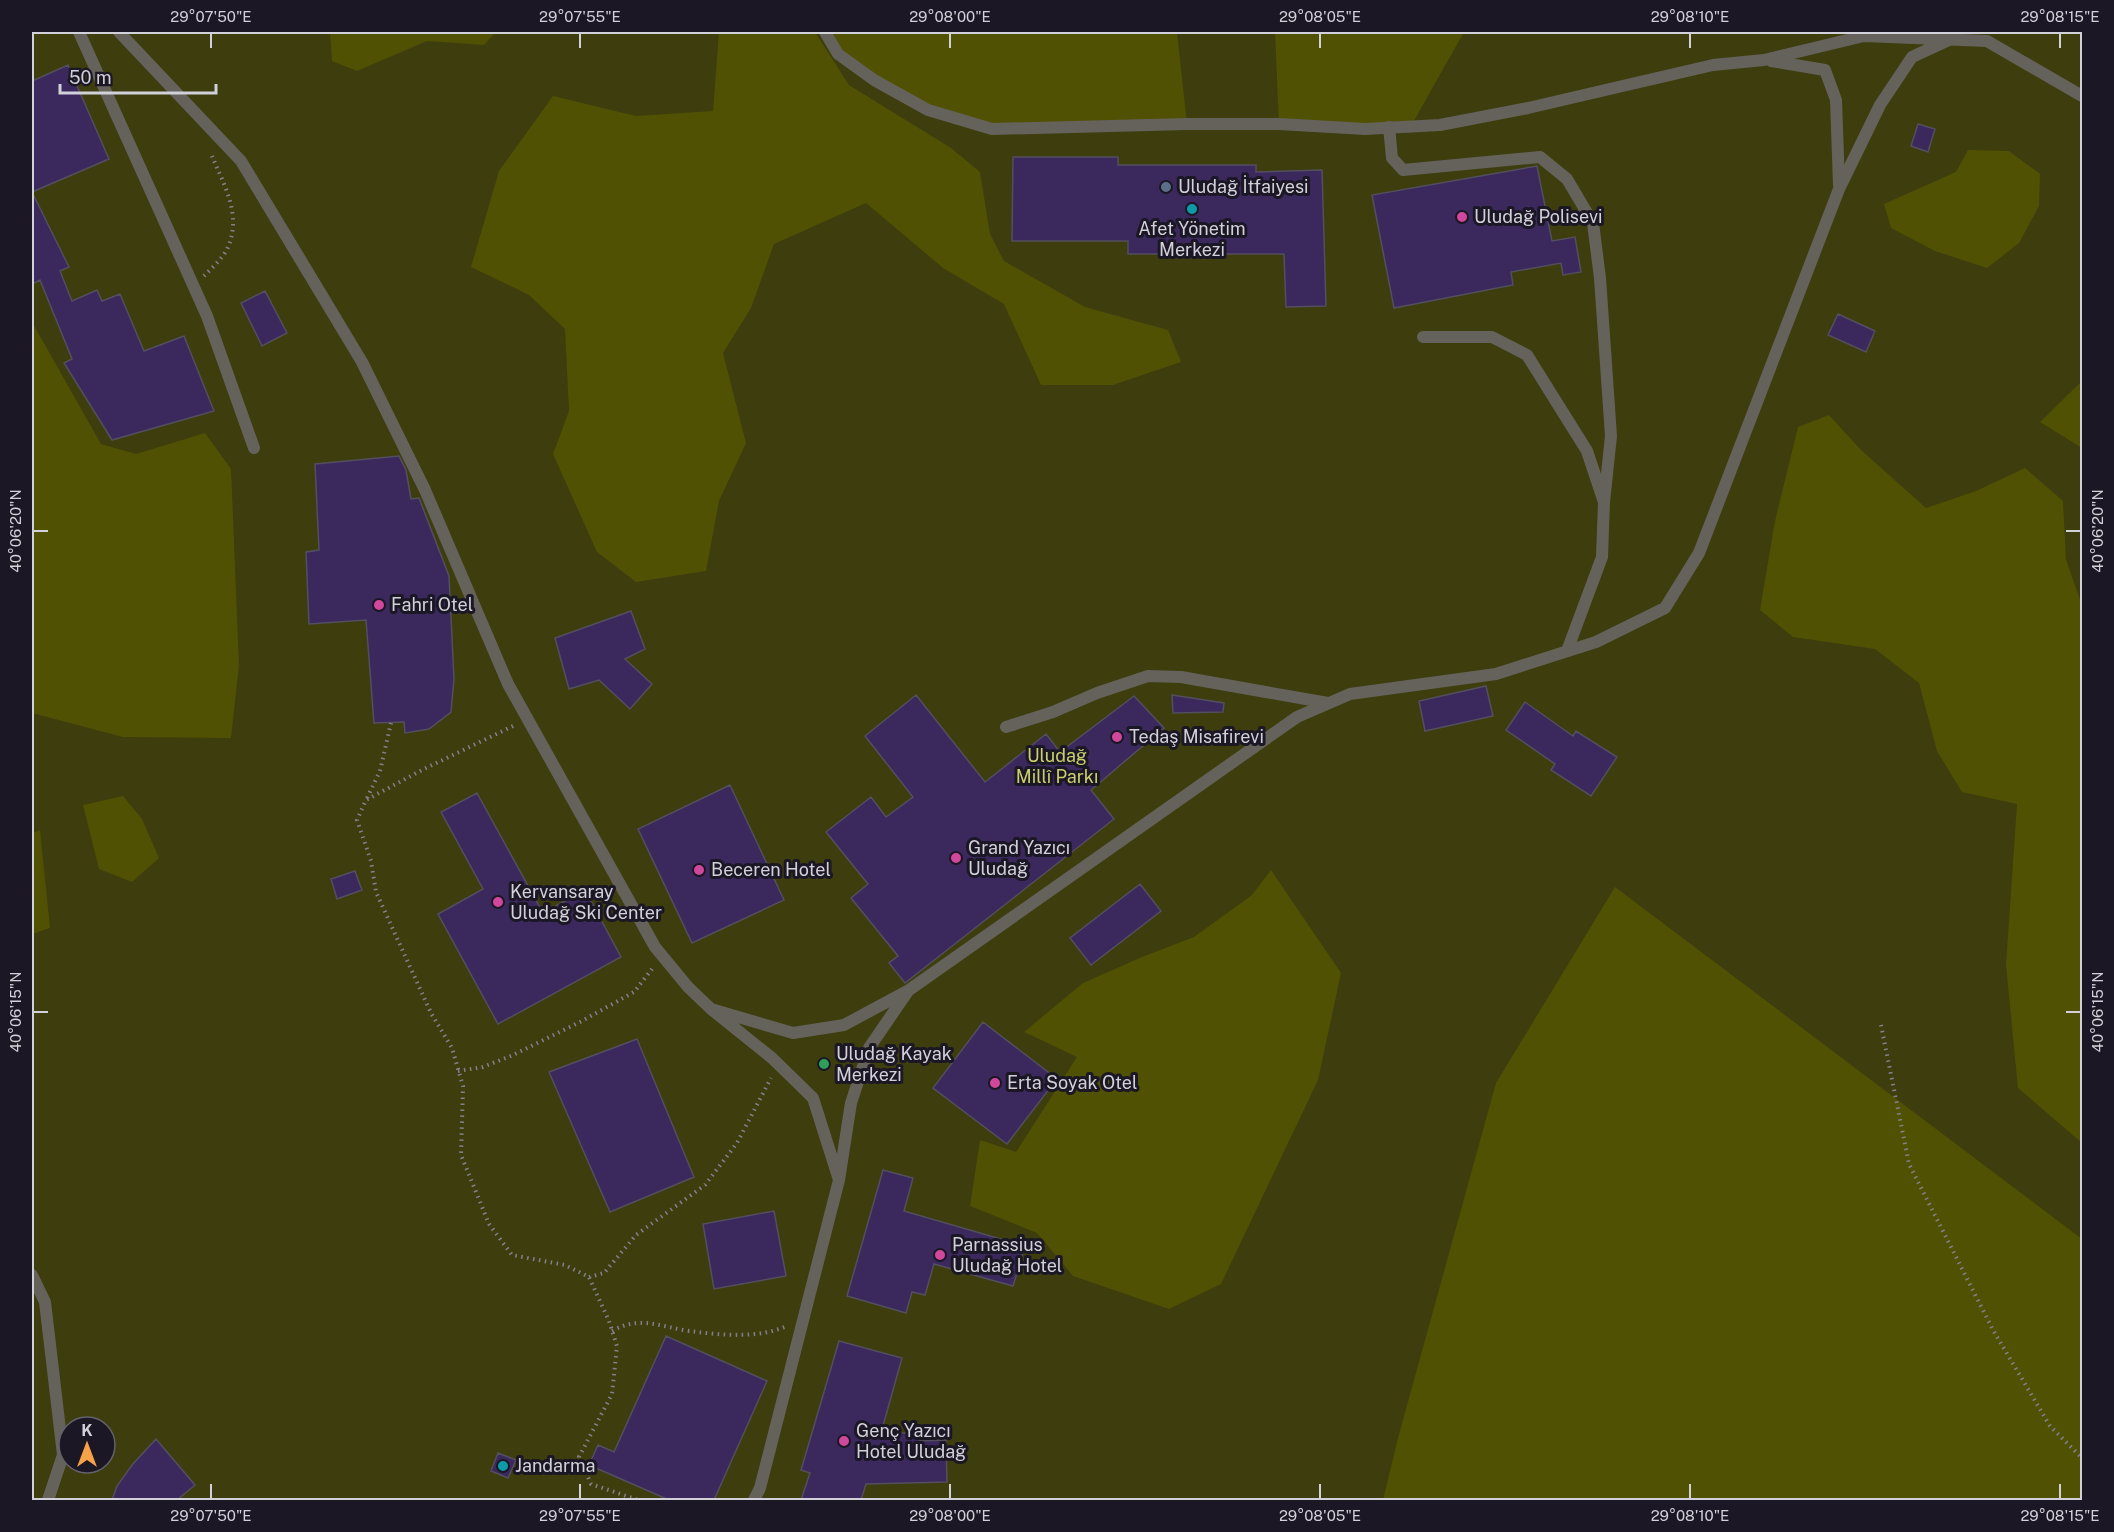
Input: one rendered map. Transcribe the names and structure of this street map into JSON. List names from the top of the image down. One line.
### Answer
{"parks":["Uludağ Millî Parkı"],"places":["Uludağ İtfaiyesi","Afet Yönetim Merkezi","Uludağ Polisevi","Fahri Otel","Tedaş Misafirevi","Grand Yazıcı Uludağ","Beceren Hotel","Kervansaray Uludağ Ski Center","Uludağ Kayak Merkezi","Erta Soyak Otel","Parnassius Uludağ Hotel","Genç Yazıcı Hotel Uludağ","Jandarma"],"scale_bar":"50 m","north":"top","coordinates":["29°07'50\"E","29°07'55\"E","29°08'00\"E","29°08'05\"E","29°08'10\"E","29°08'15\"E","40°06'20\"N","40°06'15\"N"]}
